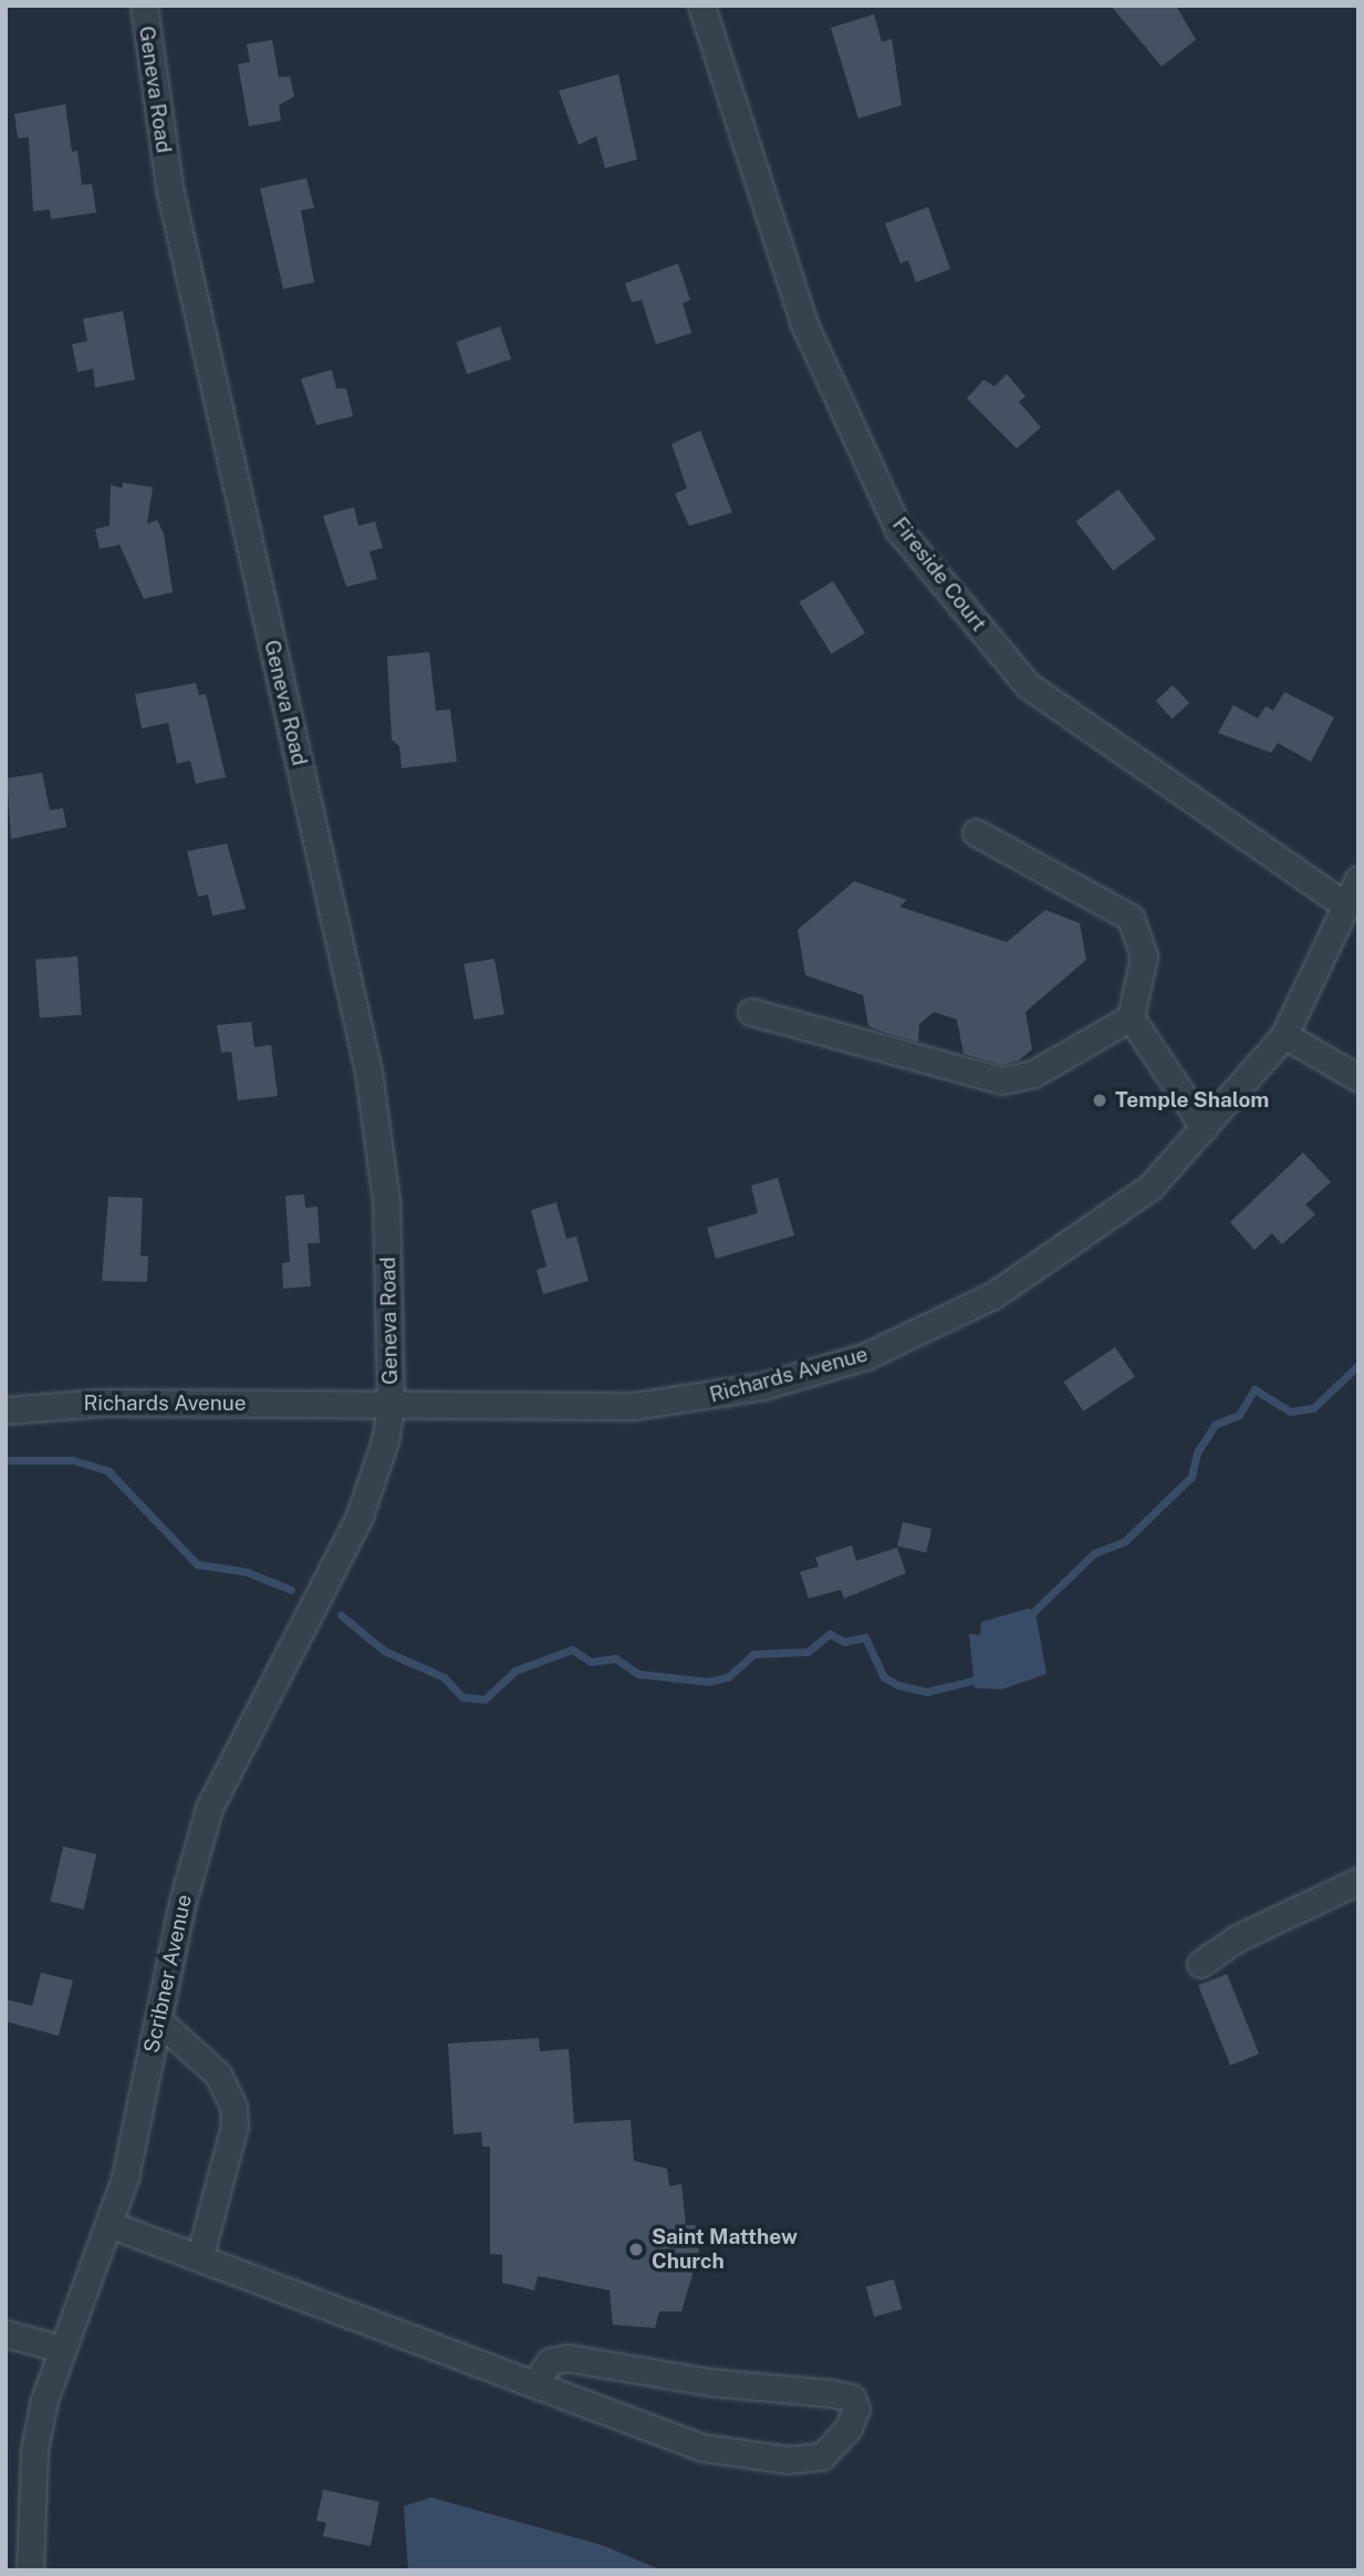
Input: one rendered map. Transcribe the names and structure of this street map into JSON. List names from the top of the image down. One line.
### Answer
{"streets":{"street":["Geneva Road","Fireside Court","Richards Avenue","Scribner Avenue"]},"crossings":[["Geneva Road","Richards Avenue"],["Geneva Road","Scribner Avenue"],["Fireside Court","Richards Avenue"],["Richards Avenue","Scribner Avenue"]],"places":["Temple Shalom","Saint Matthew Church"]}
